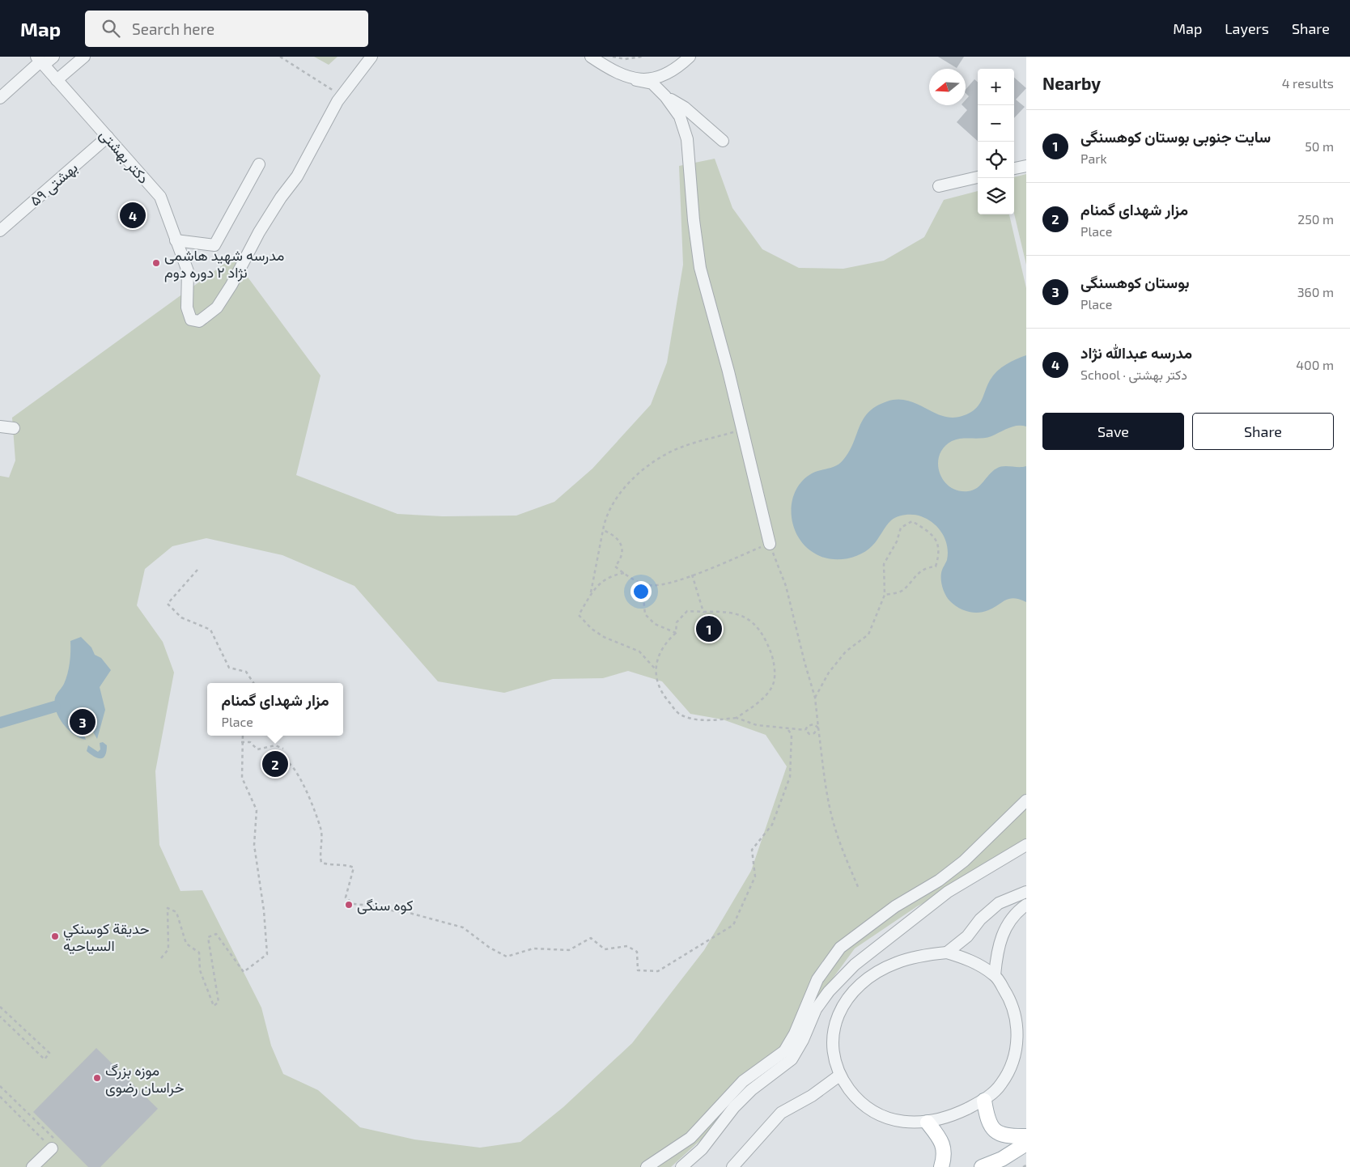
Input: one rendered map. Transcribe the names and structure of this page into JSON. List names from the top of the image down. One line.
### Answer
{"streets":{"street":["دکتر بهشتی","بهشتی ۵۹"]},"crossings":[["دکتر بهشتی","بهشتی ۵۹"]],"places":["مدرسه شهید هاشمی نژاد ۲ دوره دوم","کوه سنگی","حديقة كوسنكي السياحيه","موزه بزرگ خراسان رضوی"],"north":"left","page":{"header":"Map","search":"Search here","nav":["Map","Layers","Share"],"heading":["Nearby","4 results"],"map_buttons":["+","−"],"list":[{"mark":"1","name":"سایت جنوبی بوستان کوهسنگی","note":"Park","value":"50 m"},{"mark":"2","name":"مزار شهدای گمنام","note":"Place","value":"250 m"},{"mark":"3","name":"بوستان کوهسنگی","note":"Place","value":"360 m"},{"mark":"4","name":"مدرسه عبدالله نژاد","note":"School · دکتر بهشتی","value":"400 m"}],"pins":["4","1","3","2"],"buttons":["Save","Share"],"popup":["مزار شهدای گمنام","Place"]}}
